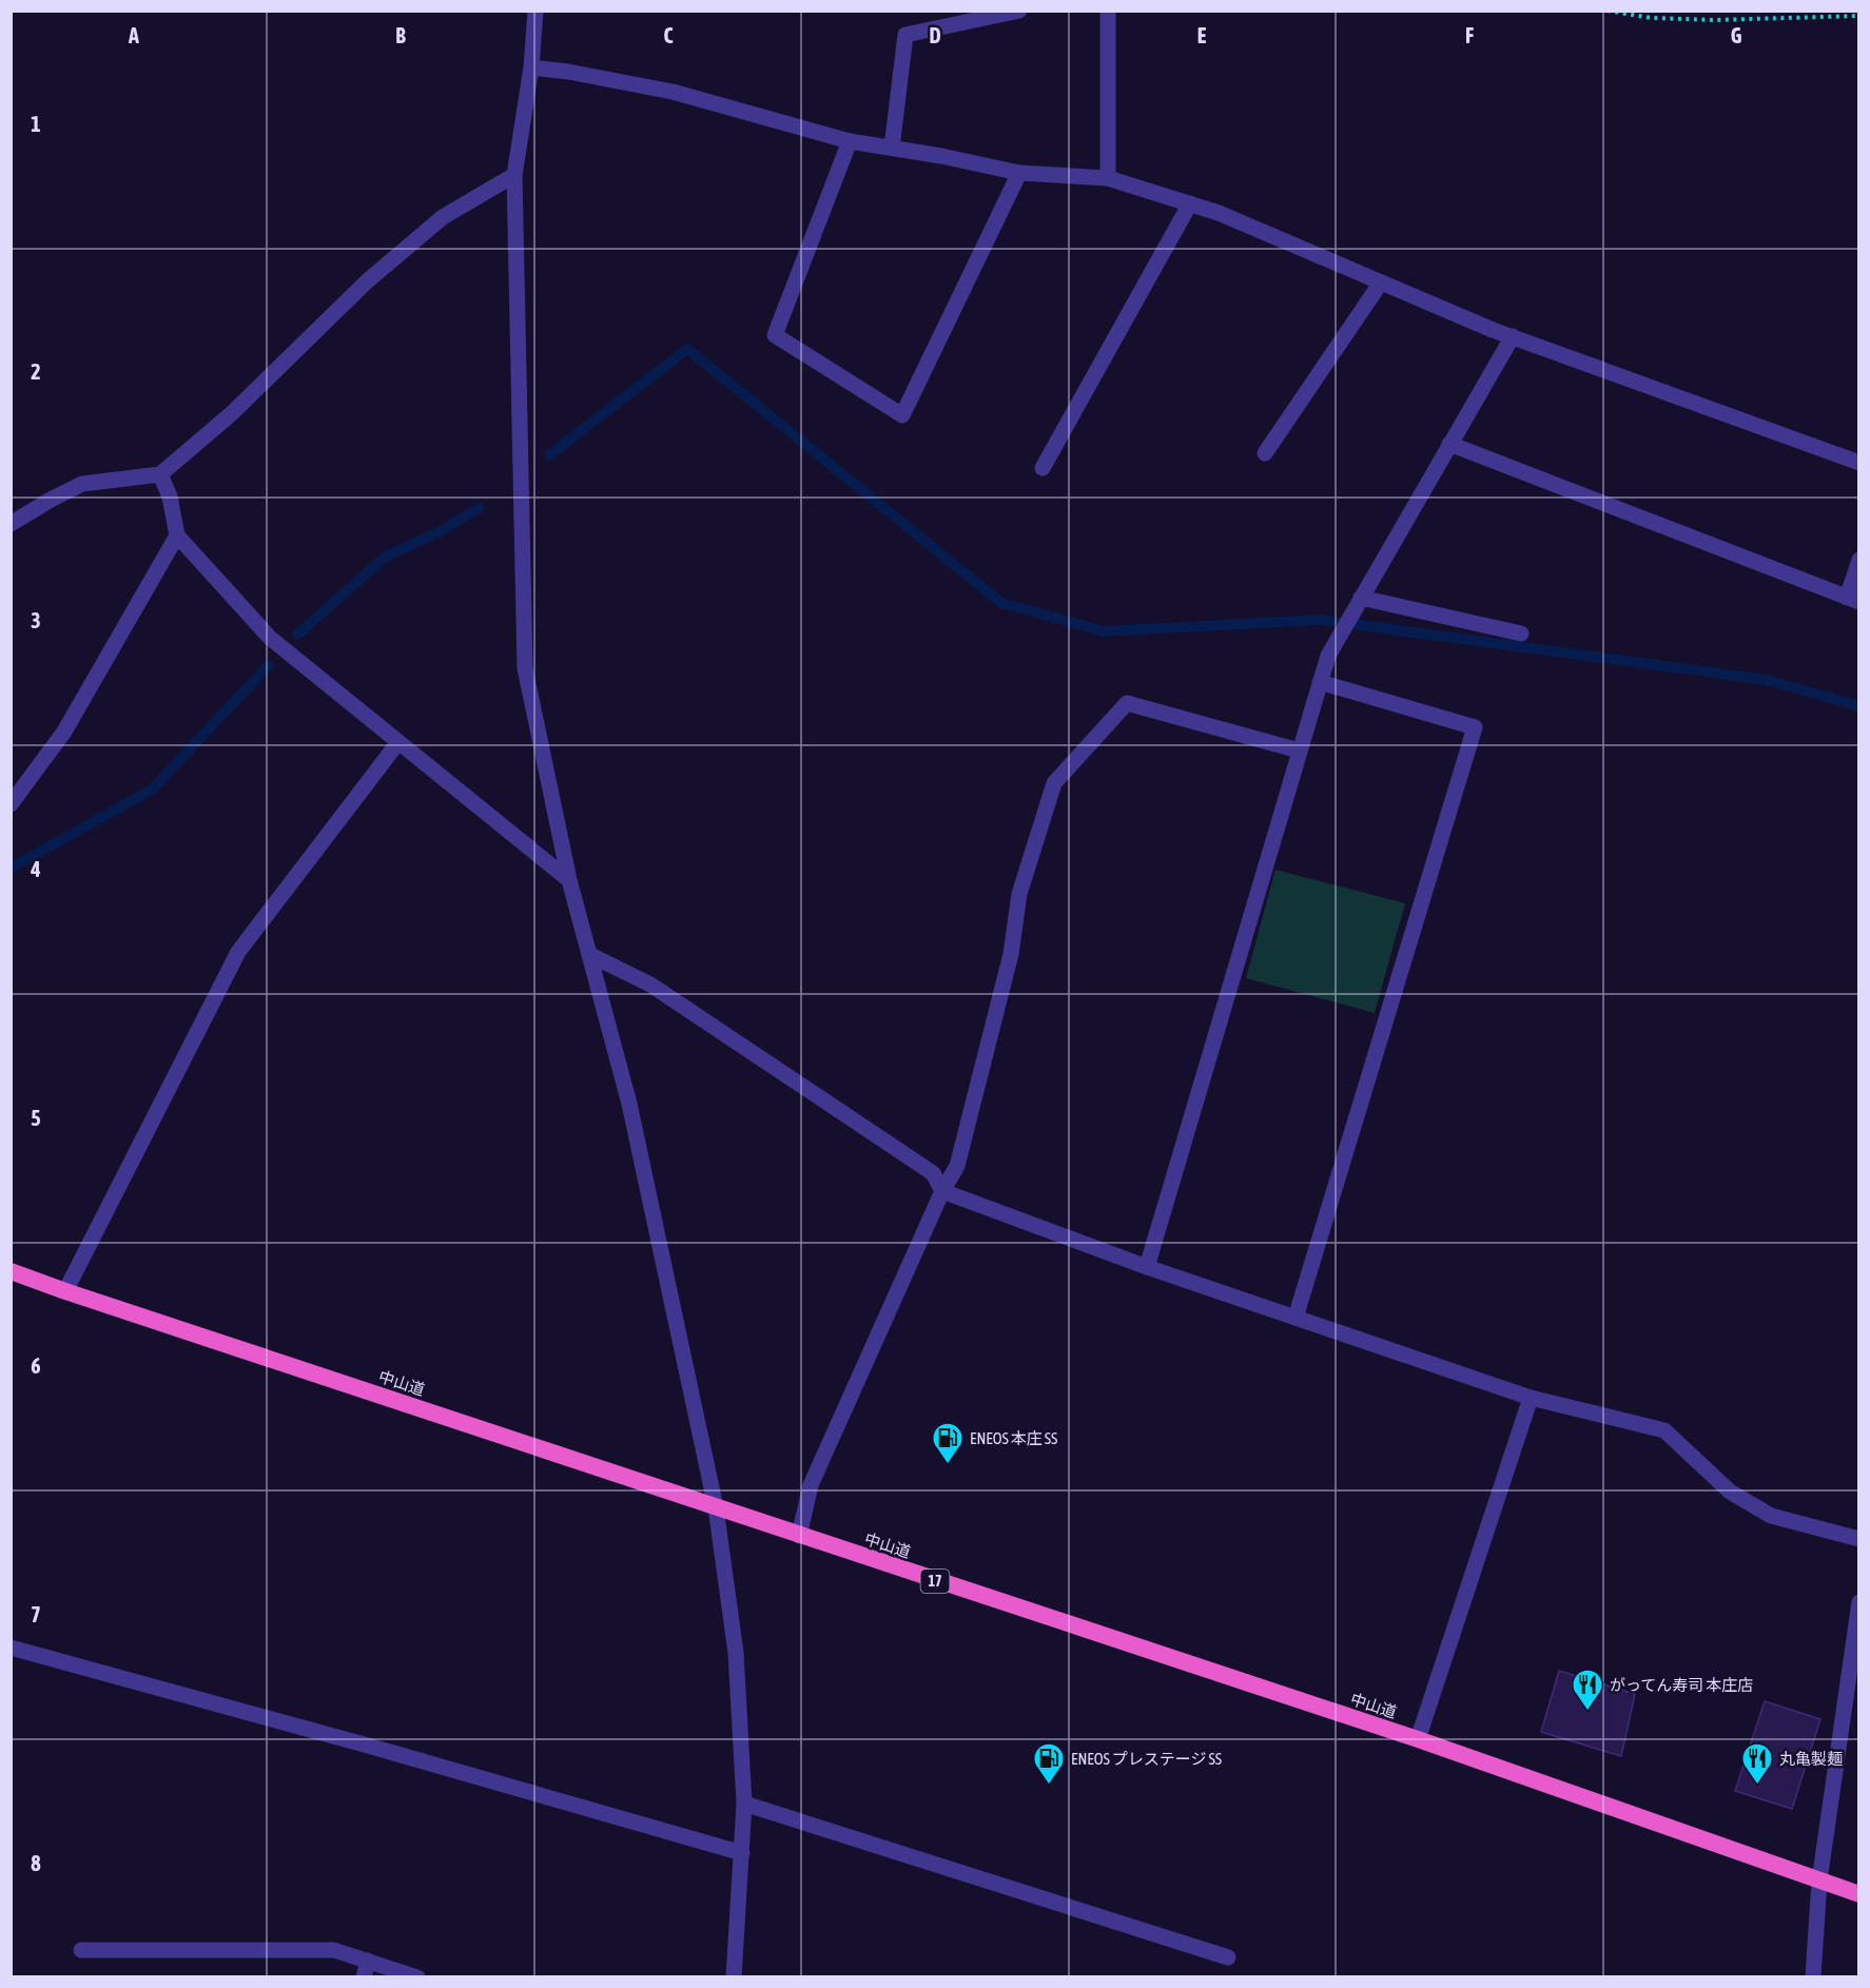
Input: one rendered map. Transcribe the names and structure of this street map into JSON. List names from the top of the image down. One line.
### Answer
{"streets":{"highway":["中山道","17"]},"places":{"fuel station":["ENEOS 本庄 SS","ENEOS プレステージ SS"],"restaurant":["がってん寿司 本庄店","丸亀製麺"]},"grid":{"columns":["A","B","C","D","E","F","G"],"rows":["1","2","3","4","5","6","7","8"]}}
